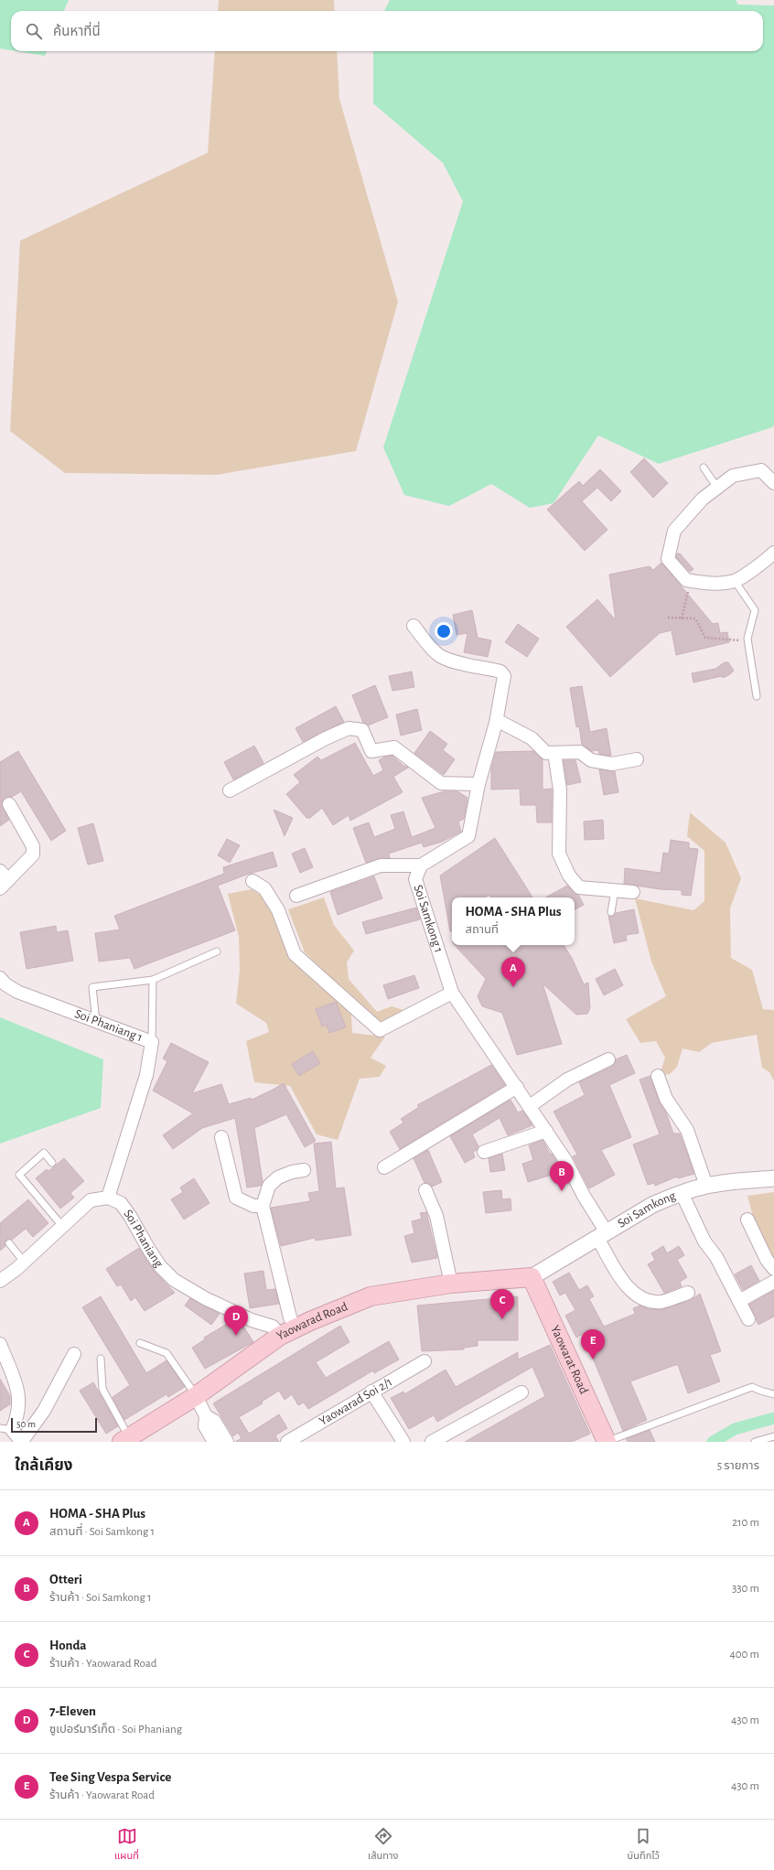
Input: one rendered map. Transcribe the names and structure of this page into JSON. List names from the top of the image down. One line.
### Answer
{"streets":{"main road":["Yaowarad Road","Yaowarat Road"],"street":["Soi Samkong 1","Soi Phaniang 1","Soi Samkong","Soi Phaniang","Yaowarad Soi 2/1"]},"crossings":[["Soi Samkong 1","Soi Samkong"],["Soi Phaniang 1","Soi Phaniang"],["Soi Samkong","Yaowarad Road"],["Soi Samkong","Yaowarat Road"],["Soi Phaniang","Yaowarad Road"],["Yaowarad Road","Yaowarat Road"]],"scale_bar":"50 m","page":{"search":"ค้นหาที่นี่","popup":["HOMA - SHA Plus","สถานที่"],"pins":["A","B","C","D","E"],"scale":"50 m","heading":["ใกล้เคียง","5 รายการ"],"list":[{"mark":"A","name":"HOMA - SHA Plus","note":"สถานที่ · Soi Samkong 1","value":"210 m"},{"mark":"B","name":"Otteri","note":"ร้านค้า · Soi Samkong 1","value":"330 m"},{"mark":"C","name":"Honda","note":"ร้านค้า · Yaowarad Road","value":"400 m"},{"mark":"D","name":"7-Eleven","note":"ซูเปอร์มาร์เก็ต · Soi Phaniang","value":"430 m"},{"mark":"E","name":"Tee Sing Vespa Service","note":"ร้านค้า · Yaowarat Road","value":"430 m"}],"nav":["แผนที่","เส้นทาง","บันทึกไว้"]}}
